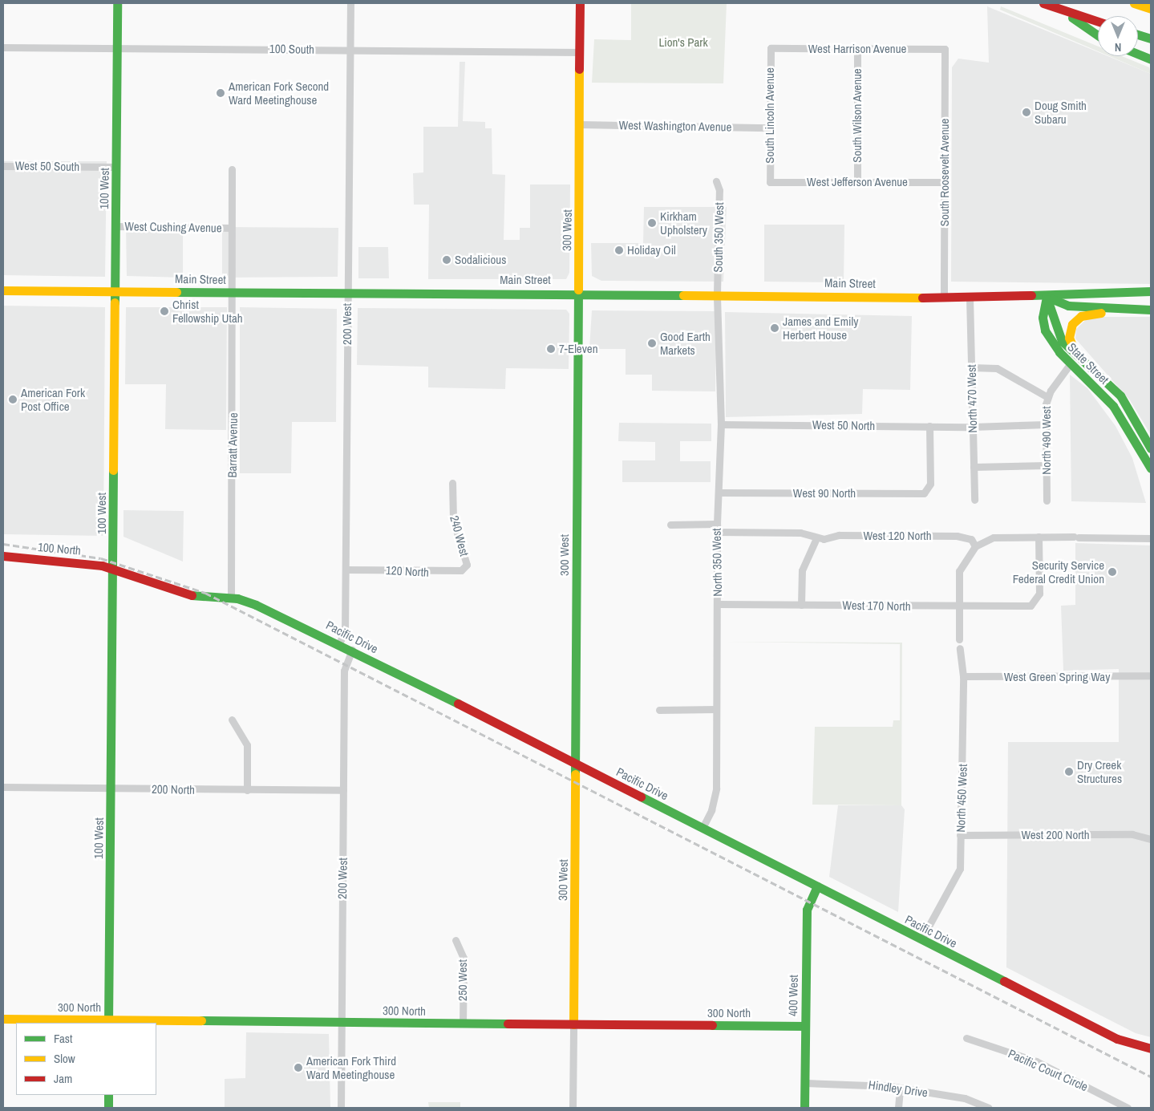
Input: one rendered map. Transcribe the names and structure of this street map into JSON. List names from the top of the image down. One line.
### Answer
{"streets":{"main road":["100 West","300 West","Main Street","State Street","100 North","Pacific Drive","400 West","300 North"],"street":["100 South","West Harrison Avenue","South Lincoln Avenue","South Wilson Avenue","West Washington Avenue","West 50 South","South Roosevelt Avenue","West Jefferson Avenue","West Cushing Avenue","South 350 West","200 West","North 470 West","West 50 North","North 490 West","Barratt Avenue","West 90 North","240 West","West 120 North","North 350 West","120 North","West 170 North","West Green Spring Way","200 North","North 450 West","West 200 North","250 West","Pacific Court Circle","Hindley Drive"]},"crossings":[["100 South","100 West"],["100 South","300 West"],["100 South","200 West"],["West Harrison Avenue","South Lincoln Avenue"],["West Harrison Avenue","South Wilson Avenue"],["West Harrison Avenue","South Roosevelt Avenue"],["South Lincoln Avenue","West Washington Avenue"],["South Lincoln Avenue","West Jefferson Avenue"],["South Wilson Avenue","West Jefferson Avenue"],["West Washington Avenue","300 West"],["West 50 South","100 West"],["South Roosevelt Avenue","West Jefferson Avenue"],["South Roosevelt Avenue","Main Street"],["100 West","West Cushing Avenue"],["100 West","Main Street"],["100 West","100 North"],["100 West","Pacific Drive"],["100 West","200 North"],["100 West","300 North"],["West Cushing Avenue","Barratt Avenue"],["300 West","Main Street"],["300 West","Pacific Drive"],["300 West","300 North"],["South 350 West","Main Street"],["South 350 West","North 350 West"],["Main Street","200 West"],["Main Street","State Street"],["Main Street","North 470 West"],["Main Street","Barratt Avenue"],["Main Street","North 350 West"],["200 West","120 North"],["200 West","Pacific Drive"],["200 West","200 North"],["200 West","300 North"],["State Street","North 490 West"],["North 470 West","West 50 North"],["West 50 North","North 490 West"],["West 50 North","West 90 North"],["West 50 North","North 350 West"],["Barratt Avenue","Pacific Drive"],["West 90 North","North 350 West"],["240 West","120 North"],["West 120 North","North 350 West"],["100 North","Pacific Drive"],["North 350 West","West 170 North"],["North 350 West","Pacific Drive"],["Pacific Drive","North 450 West"],["Pacific Drive","400 West"],["West Green Spring Way","North 450 West"],["North 450 West","West 200 North"],["250 West","300 North"],["400 West","300 North"],["400 West","Hindley Drive"]],"parks":["Lion's Park"],"places":["American Fork Second Ward Meetinghouse","Doug Smith Subaru","Kirkham Upholstery","Holiday Oil","Sodalicious","Christ Fellowship Utah","James and Emily Herbert House","Good Earth Markets","7-Eleven","American Fork Post Office","Security Service Federal Credit Union","Dry Creek Structures","American Fork Third Ward Meetinghouse"],"legend":["Fast","Slow","Jam"],"north":"bottom"}
